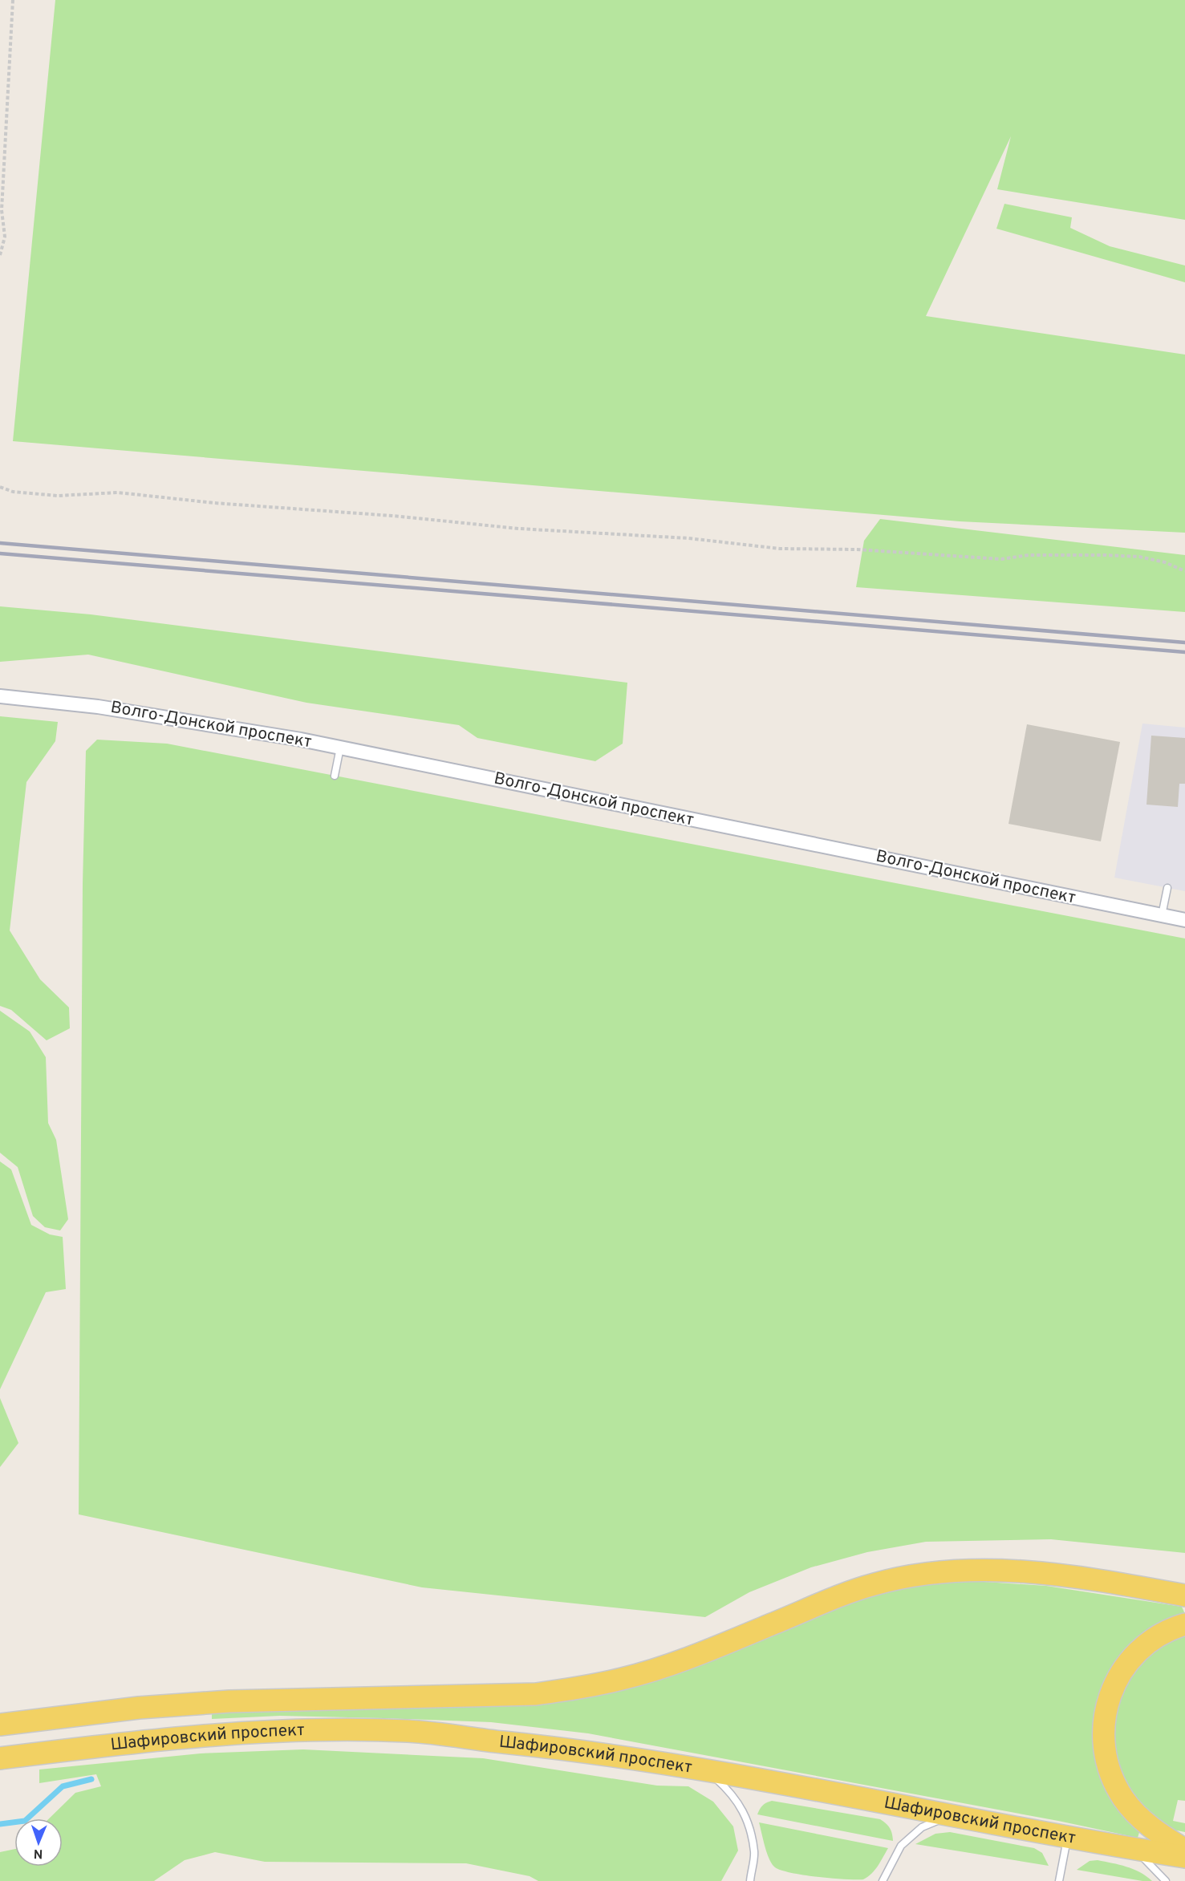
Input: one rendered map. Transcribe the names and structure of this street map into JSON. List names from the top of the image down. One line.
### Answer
{"streets":{"main road":["Шафировский проспект"],"street":["Волго-Донской проспект"]},"north":"bottom"}
